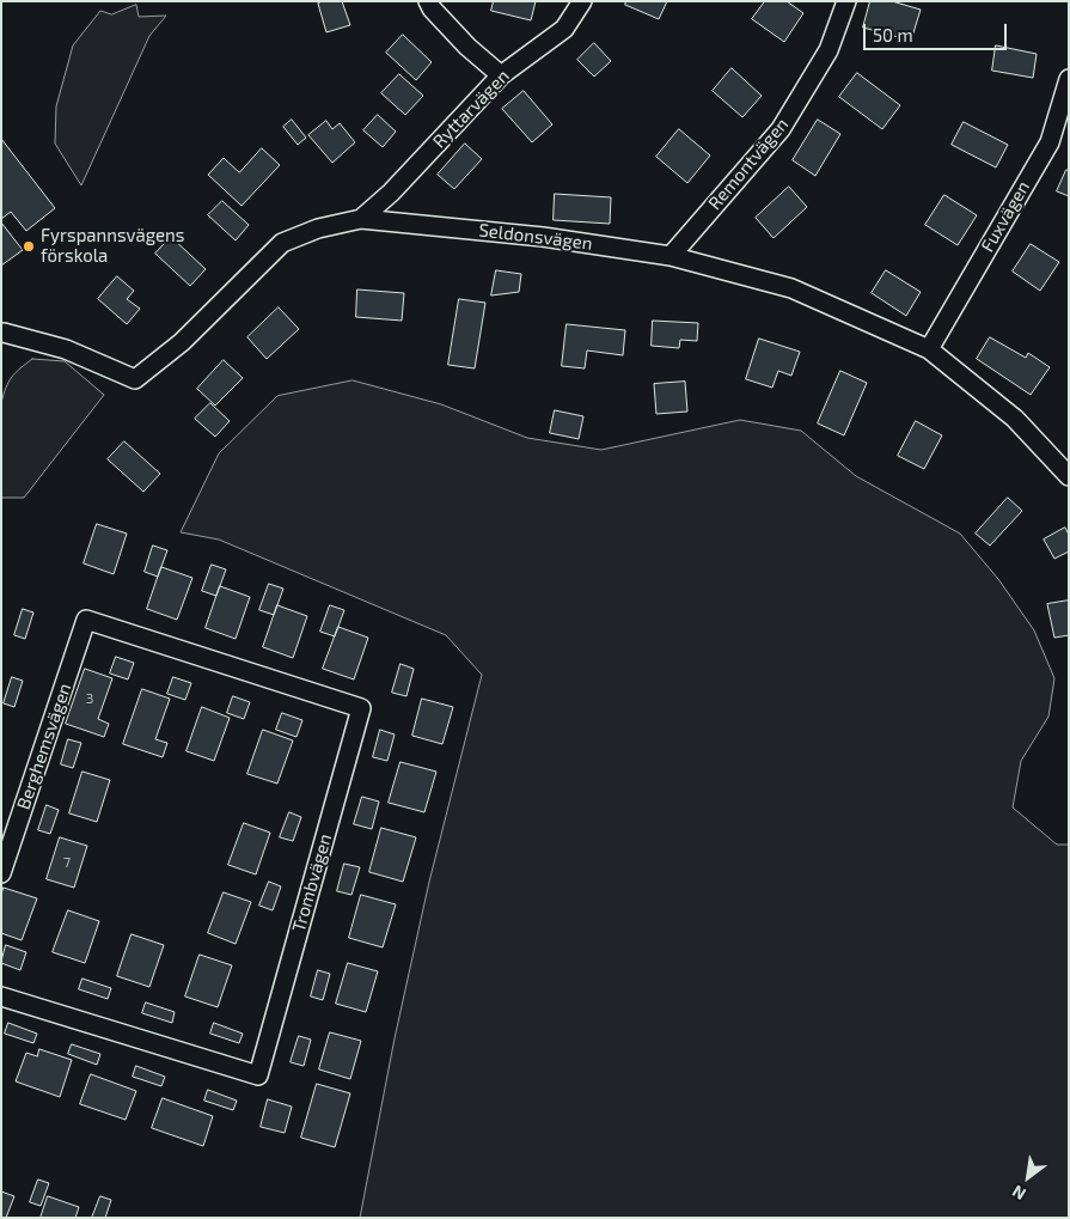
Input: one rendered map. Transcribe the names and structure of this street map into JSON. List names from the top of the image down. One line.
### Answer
{"streets":{"street":["Ryttarvägen","Remontvägen","Fuxvägen","Seldonsvägen","Berghemsvägen","Trombvägen"]},"crossings":[["Ryttarvägen","Seldonsvägen"],["Remontvägen","Seldonsvägen"],["Fuxvägen","Seldonsvägen"],["Berghemsvägen","Trombvägen"]],"places":["Fyrspannsvägens förskola"],"house_numbers":["3","7"],"scale_bar":"50 m","north":"bottom left"}
